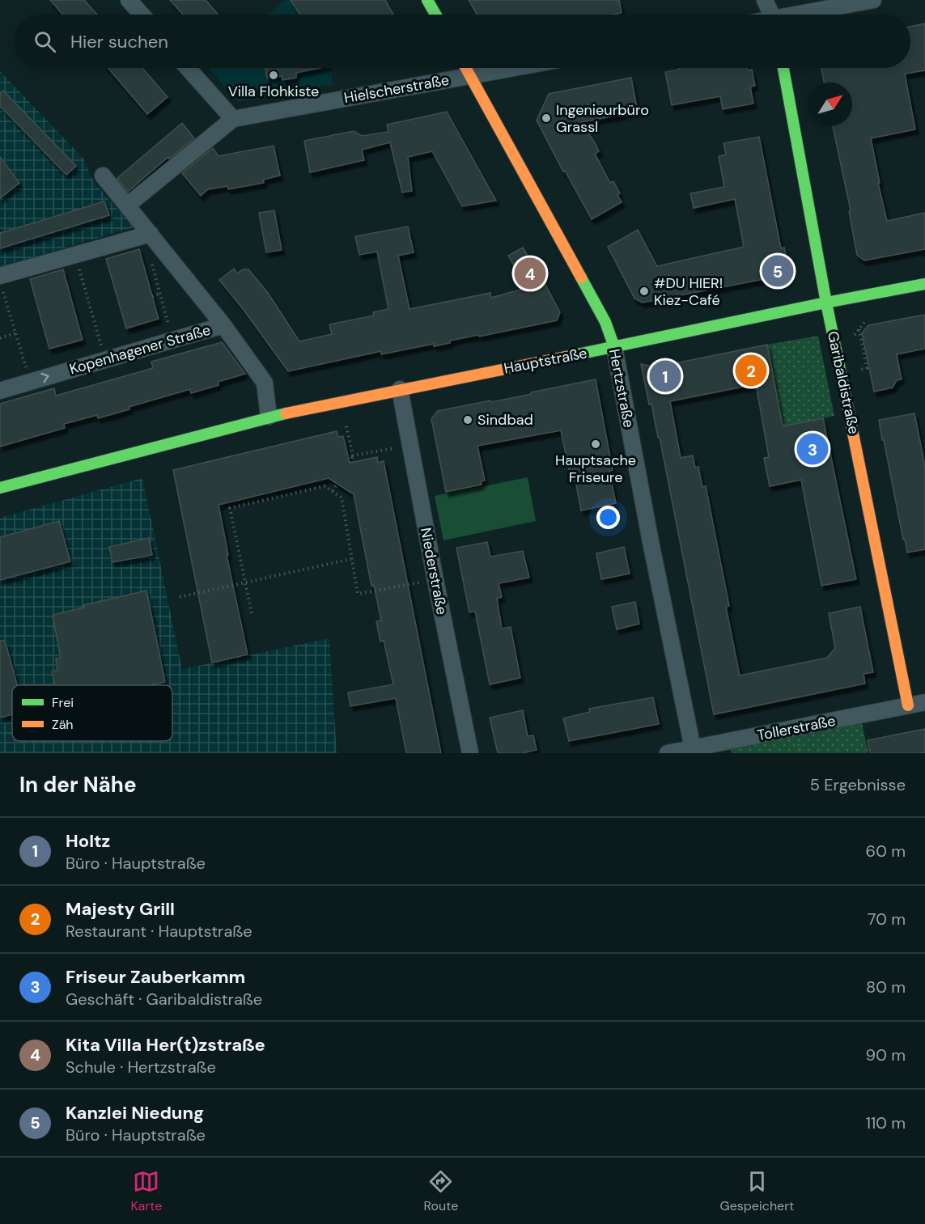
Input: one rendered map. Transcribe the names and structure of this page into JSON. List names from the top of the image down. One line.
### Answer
{"streets":{"street":["Hielscherstraße","Kopenhagener Straße","Hauptstraße","Garibaldistraße","Hertzstraße","Niederstraße","Tollerstraße"]},"crossings":[["Hielscherstraße","Hertzstraße"],["Hauptstraße","Garibaldistraße"],["Hauptstraße","Hertzstraße"],["Hauptstraße","Niederstraße"],["Garibaldistraße","Tollerstraße"],["Hertzstraße","Tollerstraße"]],"places":["Villa Flohkiste","Ingenieurbüro Grassl","#DU HIER! Kiez-Café","Sindbad","Hauptsache Friseure"],"legend":["Frei","Zäh"],"north":"top right","page":{"search":"Hier suchen","pins":["5","4","2","1","3"],"heading":["In der Nähe","5 Ergebnisse"],"list":[{"mark":"1","name":"Holtz","note":"Büro · Hauptstraße","value":"60 m"},{"mark":"2","name":"Majesty Grill","note":"Restaurant · Hauptstraße","value":"70 m"},{"mark":"3","name":"Friseur Zauberkamm","note":"Geschäft · Garibaldistraße","value":"80 m"},{"mark":"4","name":"Kita Villa Her(t)zstraße","note":"Schule · Hertzstraße","value":"90 m"},{"mark":"5","name":"Kanzlei Niedung","note":"Büro · Hauptstraße","value":"110 m"}],"nav":["Karte","Route","Gespeichert"]}}
